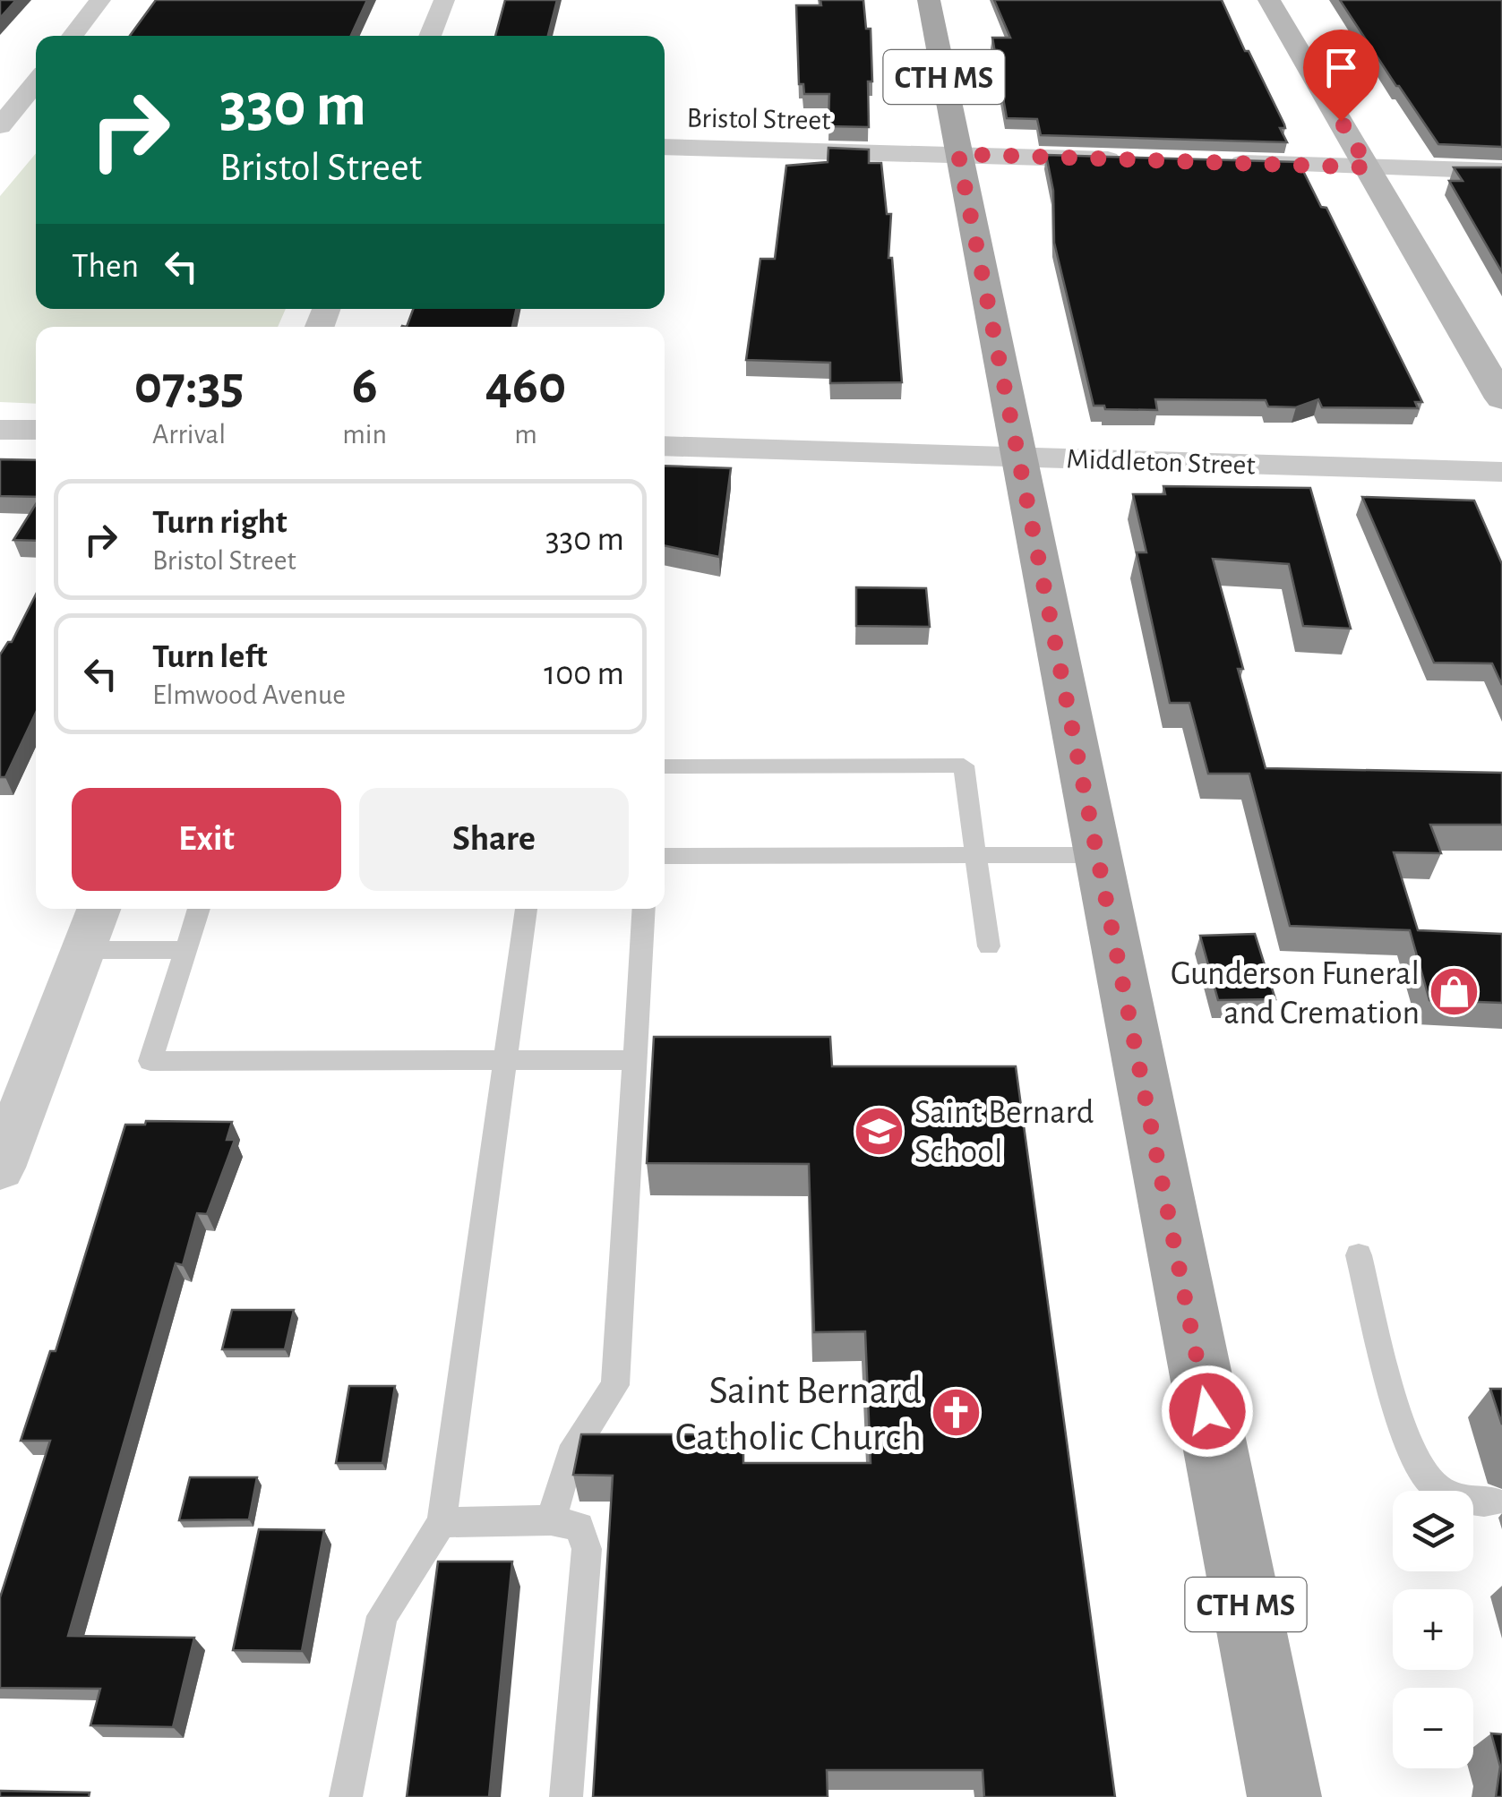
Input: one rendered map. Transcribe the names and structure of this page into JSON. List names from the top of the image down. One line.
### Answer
{"streets":{"main road":["CTH MS"],"street":["Bristol Street","Middleton Street"]},"crossings":[["CTH MS","Bristol Street"],["CTH MS","Middleton Street"]],"places":{"shop":["Gunderson Funeral and Cremation"],"school or university":["Saint Bernard School"],"church":["Saint Bernard Catholic Church"]},"page":{"turn":["330 m","Bristol Street"],"then":"Then","eta":["07:35","Arrival","6","min","460","m"],"list":[{"name":"Turn right","note":"Bristol Street","value":"330 m"},{"name":"Turn left","note":"Elmwood Avenue","value":"100 m"}],"buttons":["Exit","Share"],"map_buttons":["+","−"]}}
